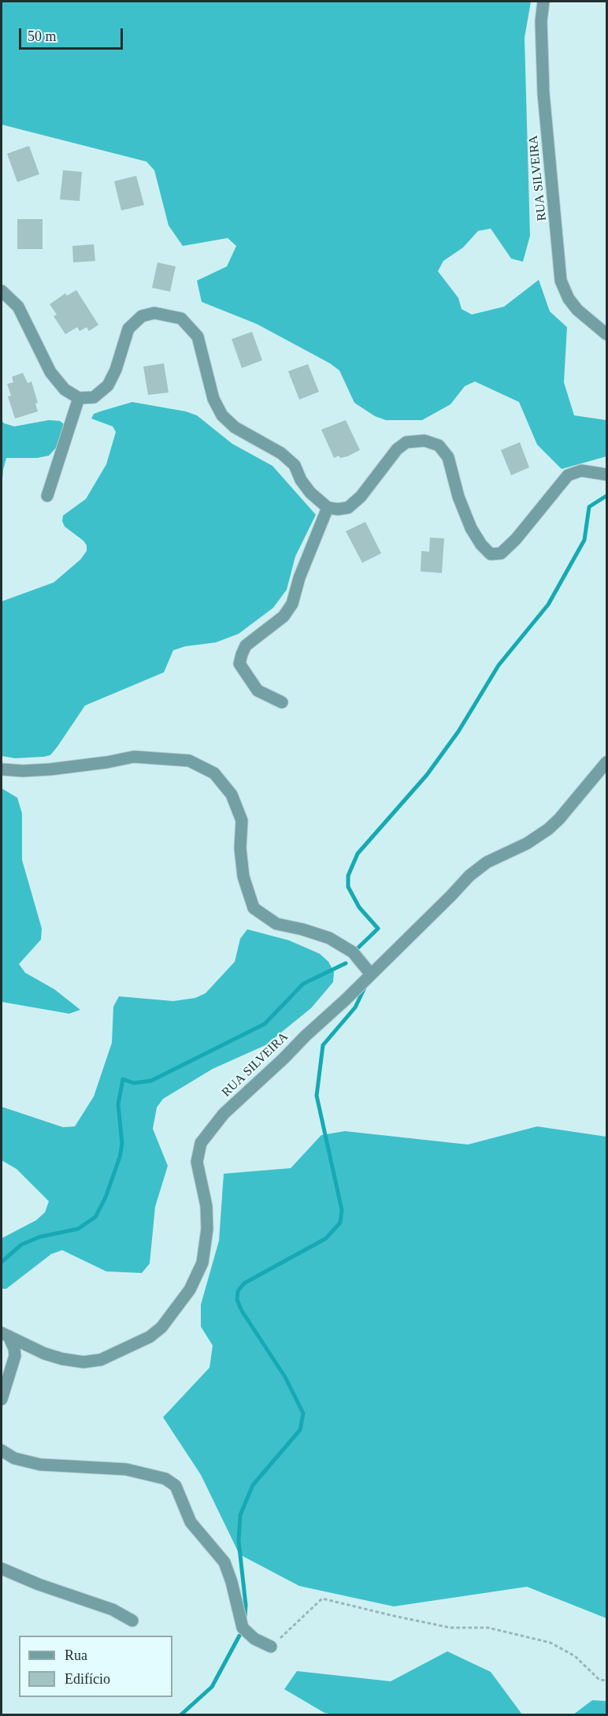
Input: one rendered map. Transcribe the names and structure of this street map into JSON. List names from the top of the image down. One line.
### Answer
{"streets":{"street":["RUA SILVEIRA"]},"legend":["Rua","Edifício"],"scale_bar":"50 m"}
